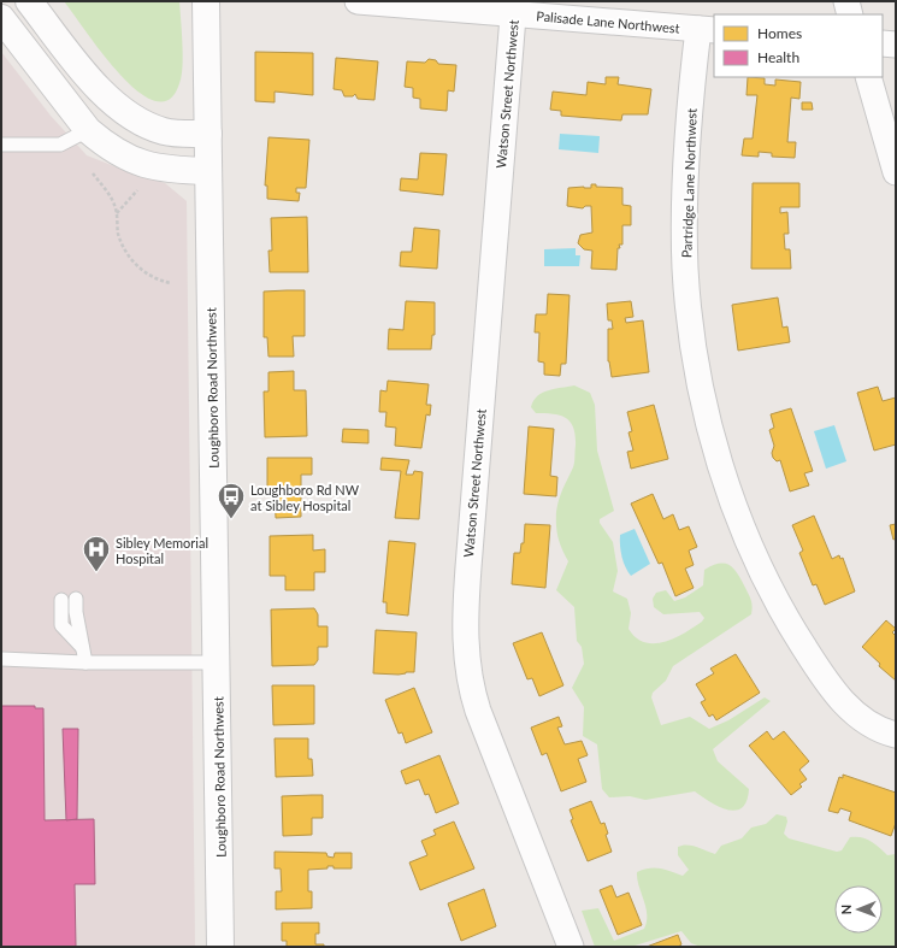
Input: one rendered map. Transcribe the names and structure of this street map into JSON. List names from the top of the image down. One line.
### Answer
{"streets":{"main road":["Loughboro Road Northwest"],"street":["Palisade Lane Northwest","Watson Street Northwest","Partridge Lane Northwest"]},"crossings":[["Palisade Lane Northwest","Watson Street Northwest"],["Palisade Lane Northwest","Partridge Lane Northwest"]],"places":{"bus stop":["Loughboro Rd NW at Sibley Hospital"],"hospital":["Sibley Memorial Hospital"]},"legend":["Homes","Health"],"north":"left"}
